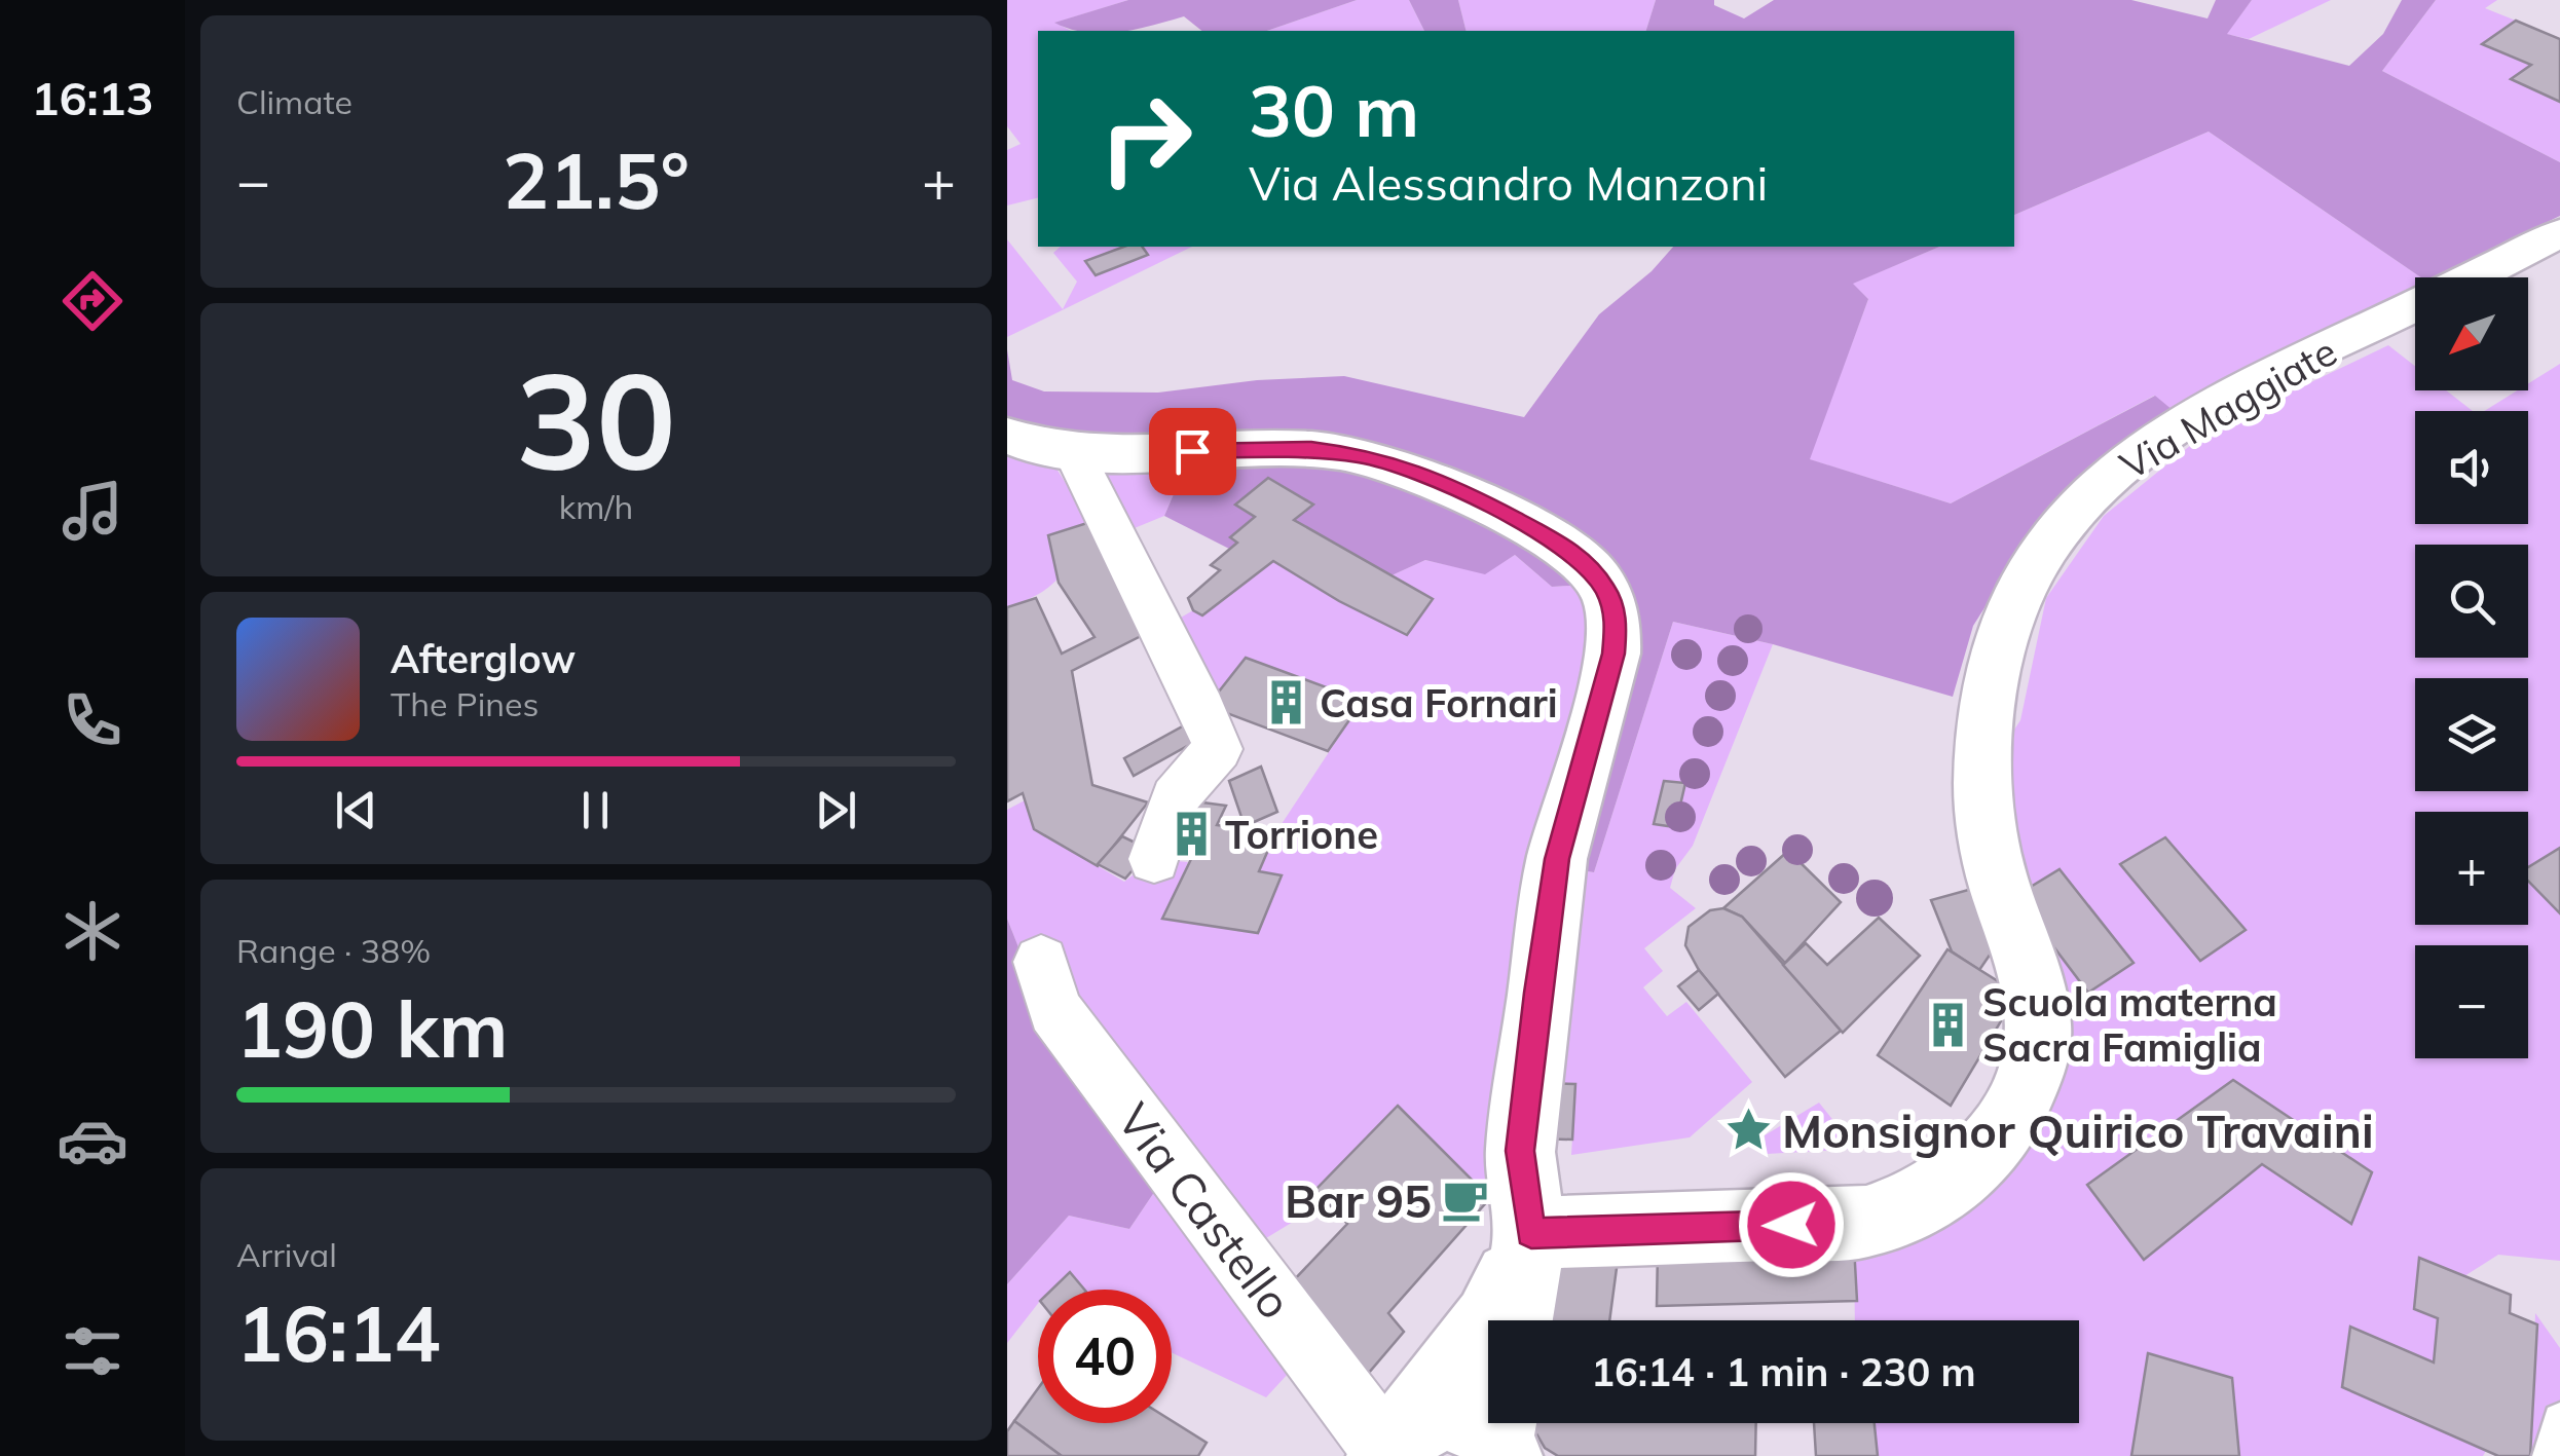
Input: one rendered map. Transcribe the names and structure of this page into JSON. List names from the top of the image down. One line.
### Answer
{"streets":{"street":["Via Maggiate","Via Castello"]},"places":{"building":["Casa Fornari","Torrione","Scuola materna Sacra Famiglia"],"place":["Monsignor Quirico Travaini"],"cafe":["Bar 95"]},"north":"bottom left","page":{"tabs":"16:13","tile":["Climate",["30","km/h"],["Range · 38%","190 km"],["Arrival","16:14"]],"turn":["30 m","Via Alessandro Manzoni"],"heat":["−","21.5°","+"],"map_buttons":["+","−"],"song":["Afterglow","The Pines"],"limit":"40","trip":"16:14 · 1 min · 230 m"}}
